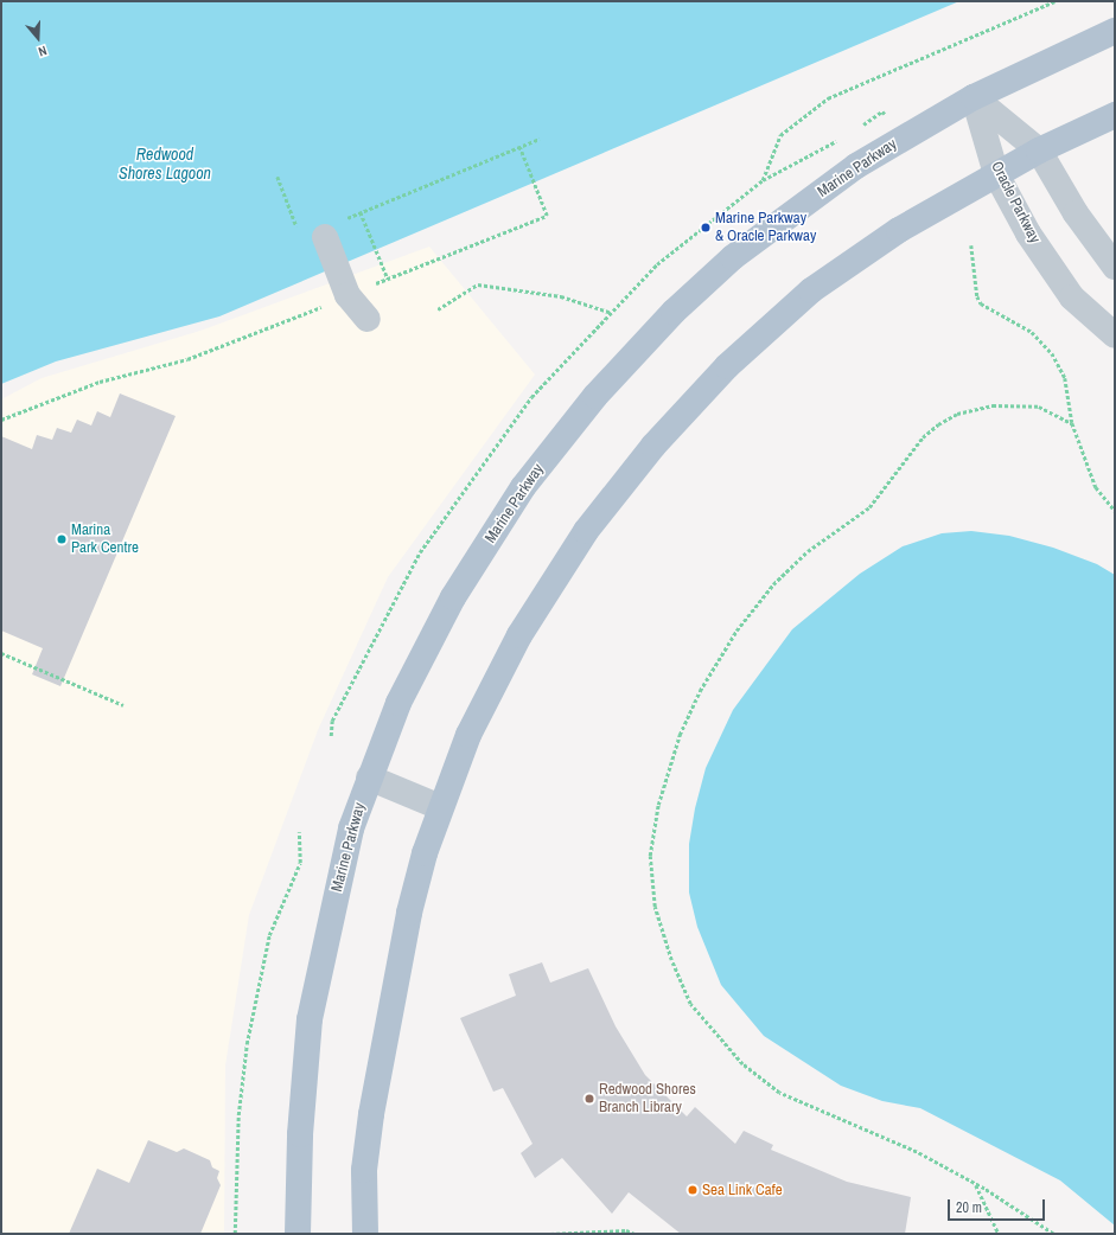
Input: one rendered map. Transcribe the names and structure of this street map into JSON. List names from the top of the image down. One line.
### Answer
{"streets":{"main road":["Marine Parkway"],"street":["Oracle Parkway"]},"crossings":[["Marine Parkway","Oracle Parkway"]],"water":["Redwood Shores Lagoon"],"places":["Marine Parkway & Oracle Parkway","Marina Park Centre","Redwood Shores Branch Library","Sea Link Cafe"],"scale_bar":"20 m","north":"bottom"}
